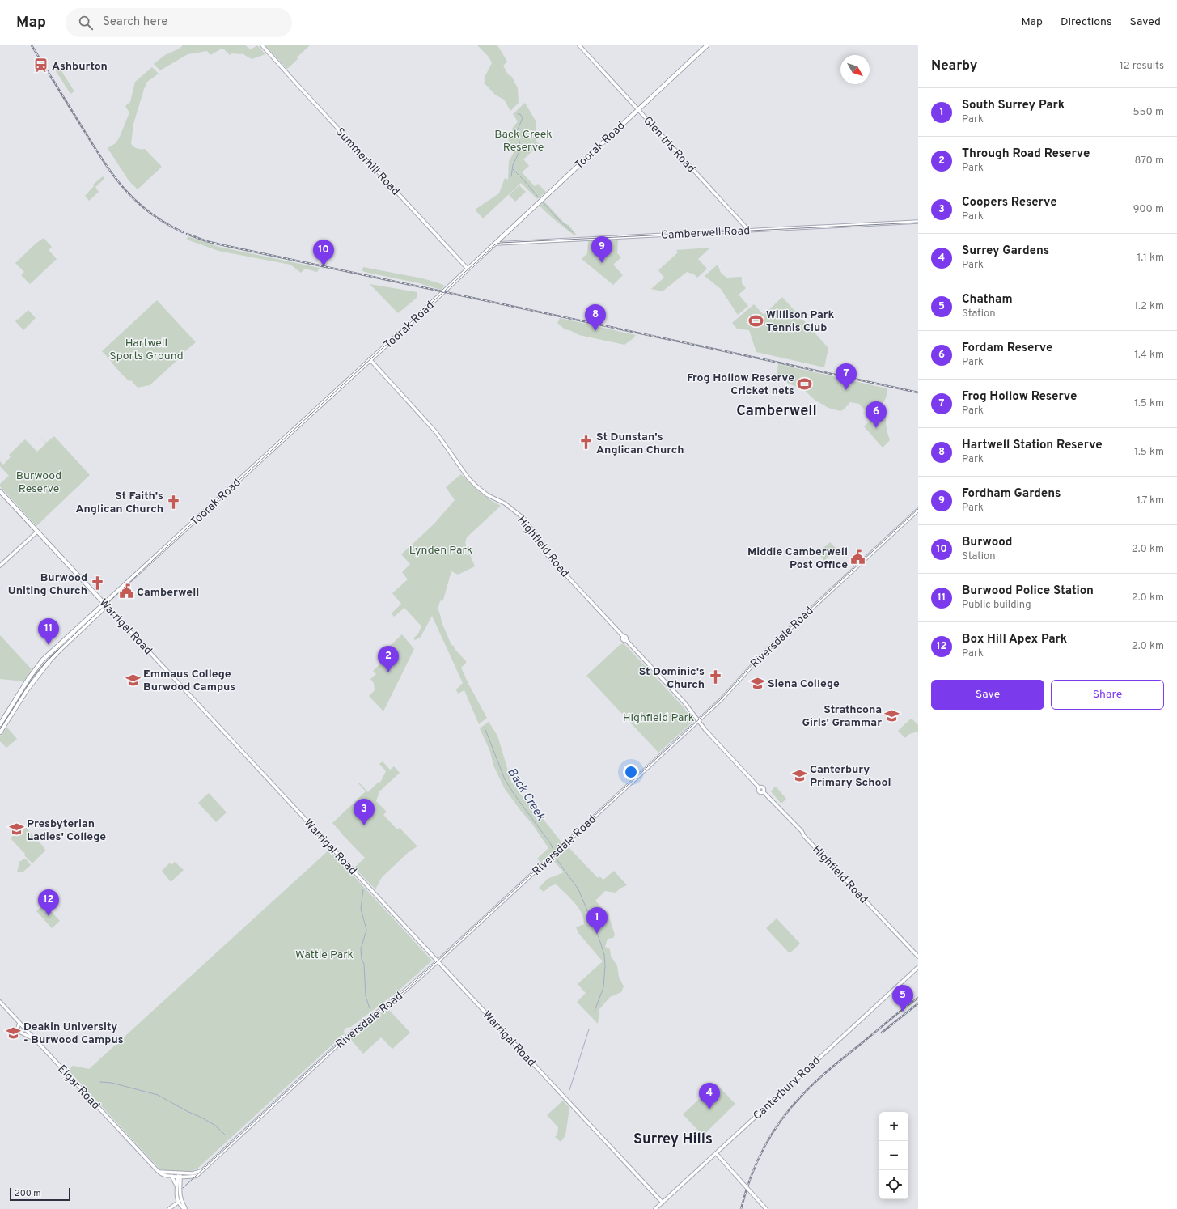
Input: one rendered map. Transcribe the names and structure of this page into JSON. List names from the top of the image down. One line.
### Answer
{"streets":{"highway":["Toorak Road","Warrigal Road"],"main road":["Glen Iris Road","Summerhill Road","Camberwell Road","Highfield Road","Riversdale Road","Elgar Road","Canterbury Road"]},"crossings":[["Glen Iris Road","Toorak Road"],["Glen Iris Road","Camberwell Road"],["Toorak Road","Summerhill Road"],["Toorak Road","Camberwell Road"],["Toorak Road","Highfield Road"],["Toorak Road","Warrigal Road"],["Highfield Road","Riversdale Road"],["Warrigal Road","Riversdale Road"],["Warrigal Road","Canterbury Road"],["Riversdale Road","Elgar Road"]],"districts":["Camberwell","Surrey Hills"],"water":["Back Creek"],"parks":["Back Creek Reserve","Hartwell Sports Ground","Burwood Reserve","Lynden Park","Highfield Park","Wattle Park"],"places":{"station":["Ashburton"],"sports":["Willison Park Tennis Club","Frog Hollow Reserve Cricket nets"],"church":["St Dunstan's Anglican Church","St Faith's Anglican Church","Burwood Uniting Church","St Dominic's Church"],"public building":["Middle Camberwell Post Office","Camberwell"],"school or university":["Emmaus College Burwood Campus","Siena College","Strathcona Girls' Grammar","Canterbury Primary School","Presbyterian Ladies' College","Deakin University - Burwood Campus"]},"scale_bar":"200 m","north":"bottom right","page":{"header":"Map","search":"Search here","nav":["Map","Directions","Saved"],"heading":["Nearby","12 results"],"list":[{"mark":"1","name":"South Surrey Park","note":"Park","value":"550 m"},{"mark":"2","name":"Through Road Reserve","note":"Park","value":"870 m"},{"mark":"3","name":"Coopers Reserve","note":"Park","value":"900 m"},{"mark":"4","name":"Surrey Gardens","note":"Park","value":"1.1 km"},{"mark":"5","name":"Chatham","note":"Station","value":"1.2 km"},{"mark":"6","name":"Fordam Reserve","note":"Park","value":"1.4 km"},{"mark":"7","name":"Frog Hollow Reserve","note":"Park","value":"1.5 km"},{"mark":"8","name":"Hartwell Station Reserve","note":"Park","value":"1.5 km"},{"mark":"9","name":"Fordham Gardens","note":"Park","value":"1.7 km"},{"mark":"10","name":"Burwood","note":"Station","value":"2.0 km"},{"mark":"11","name":"Burwood Police Station","note":"Public building","value":"2.0 km"},{"mark":"12","name":"Box Hill Apex Park","note":"Park","value":"2.0 km"}],"pins":["9","10","8","7","6","11","2","3","12","1","5","4"],"buttons":["Save","Share"],"map_buttons":["+","−"],"scale":"200 m"}}
